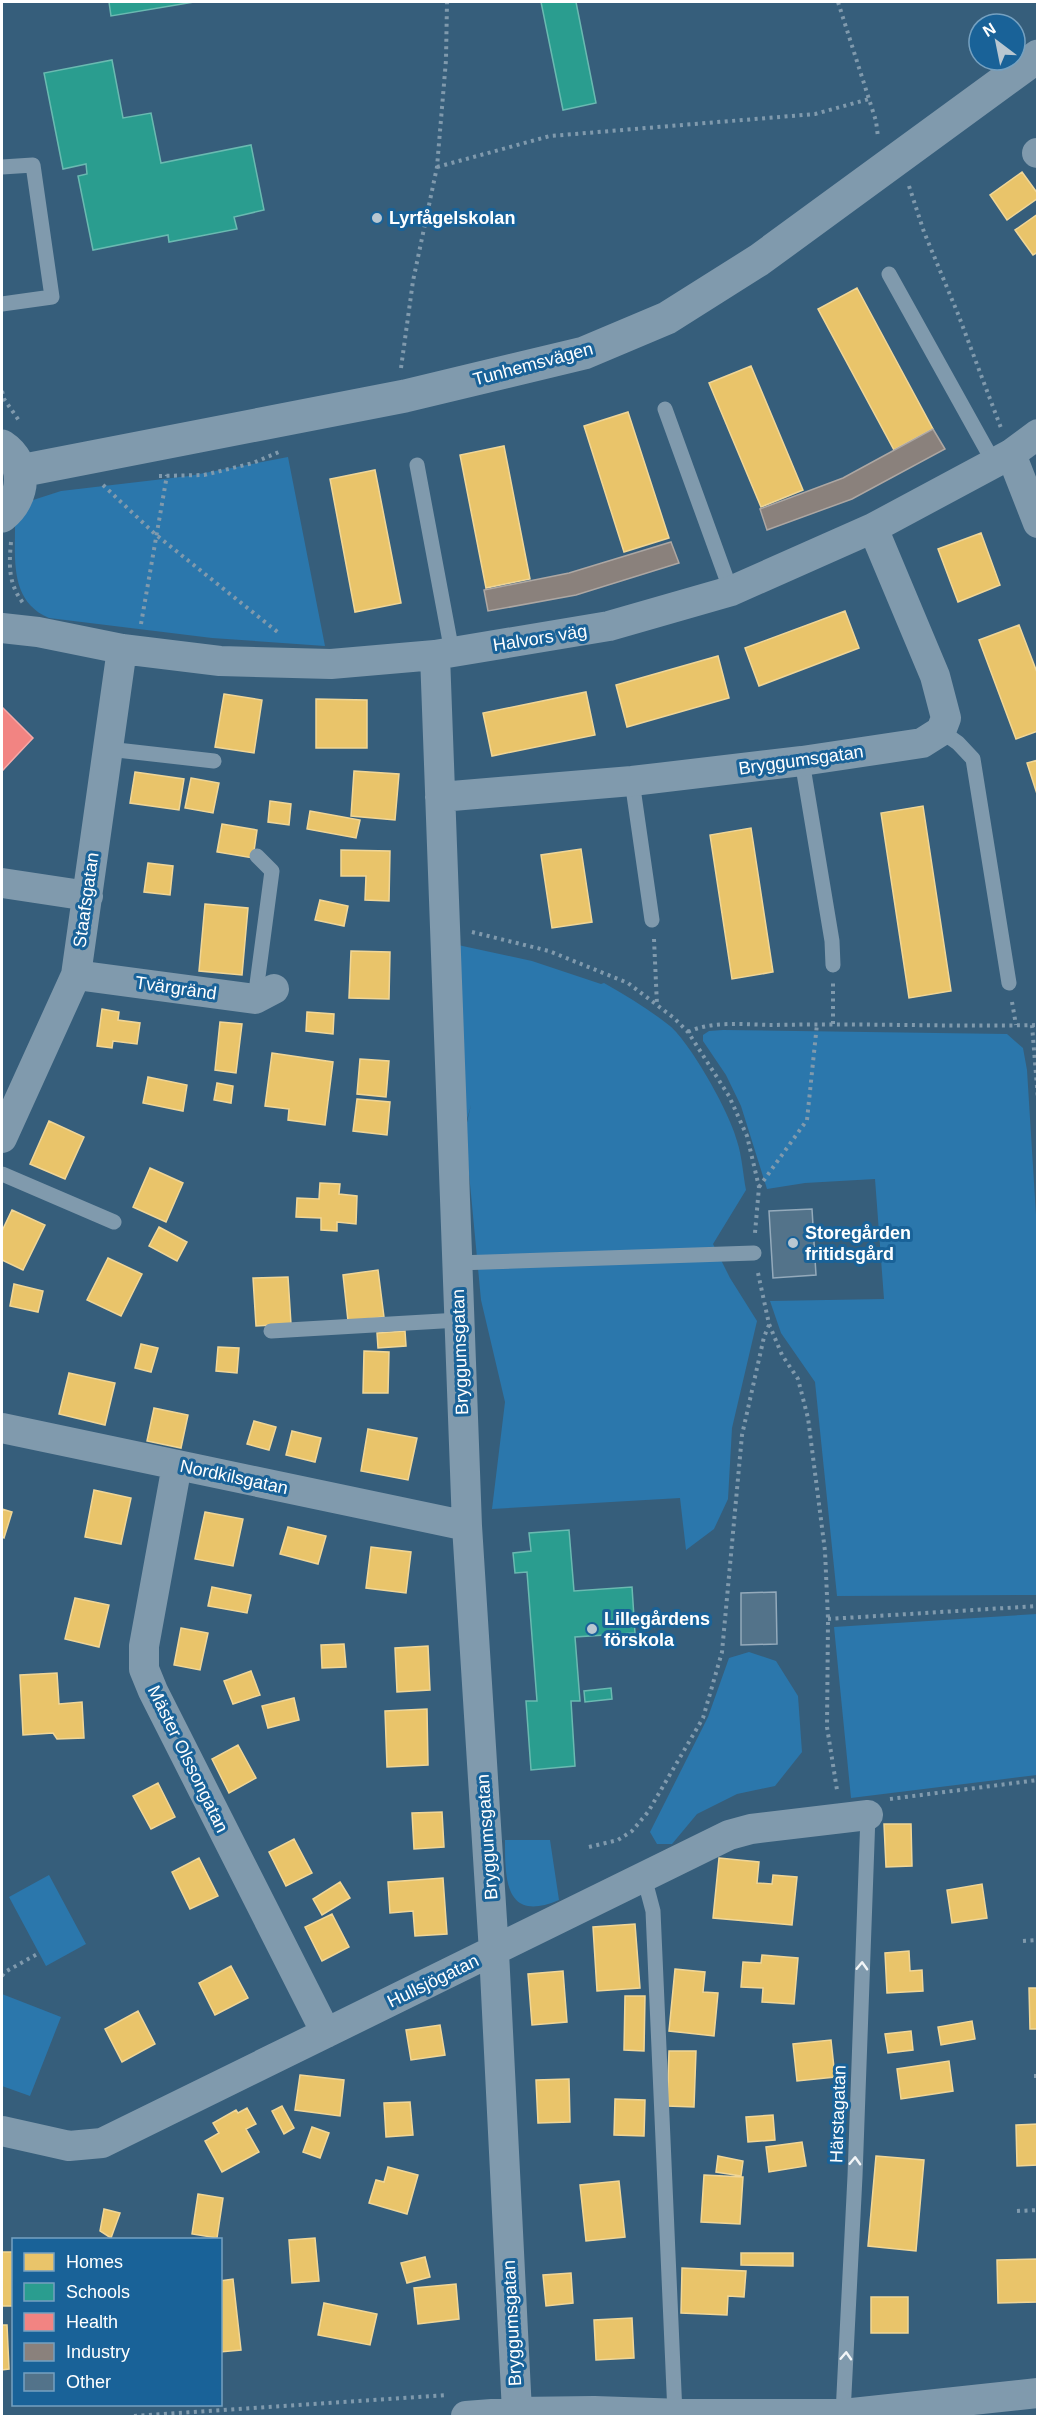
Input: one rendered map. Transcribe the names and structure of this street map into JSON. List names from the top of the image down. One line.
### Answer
{"streets":{"street":["Tunhemsvägen","Halvors väg","Bryggumsgatan","Staafsgatan","Tvärgränd","Nordkilsgatan","Mäster Olssongatan","Hullsjögatan"],"lane":["Härstagatan"]},"crossings":[["Halvors väg","Bryggumsgatan"],["Halvors väg","Staafsgatan"],["Bryggumsgatan","Nordkilsgatan"],["Bryggumsgatan","Hullsjögatan"],["Staafsgatan","Tvärgränd"],["Nordkilsgatan","Mäster Olssongatan"],["Mäster Olssongatan","Hullsjögatan"],["Hullsjögatan","Härstagatan"]],"one_way":["Härstagatan"],"places":["Lyrfågelskolan","Storegården fritidsgård","Lillegårdens förskola"],"legend":["Homes","Schools","Health","Industry","Other"],"north":"top left"}
